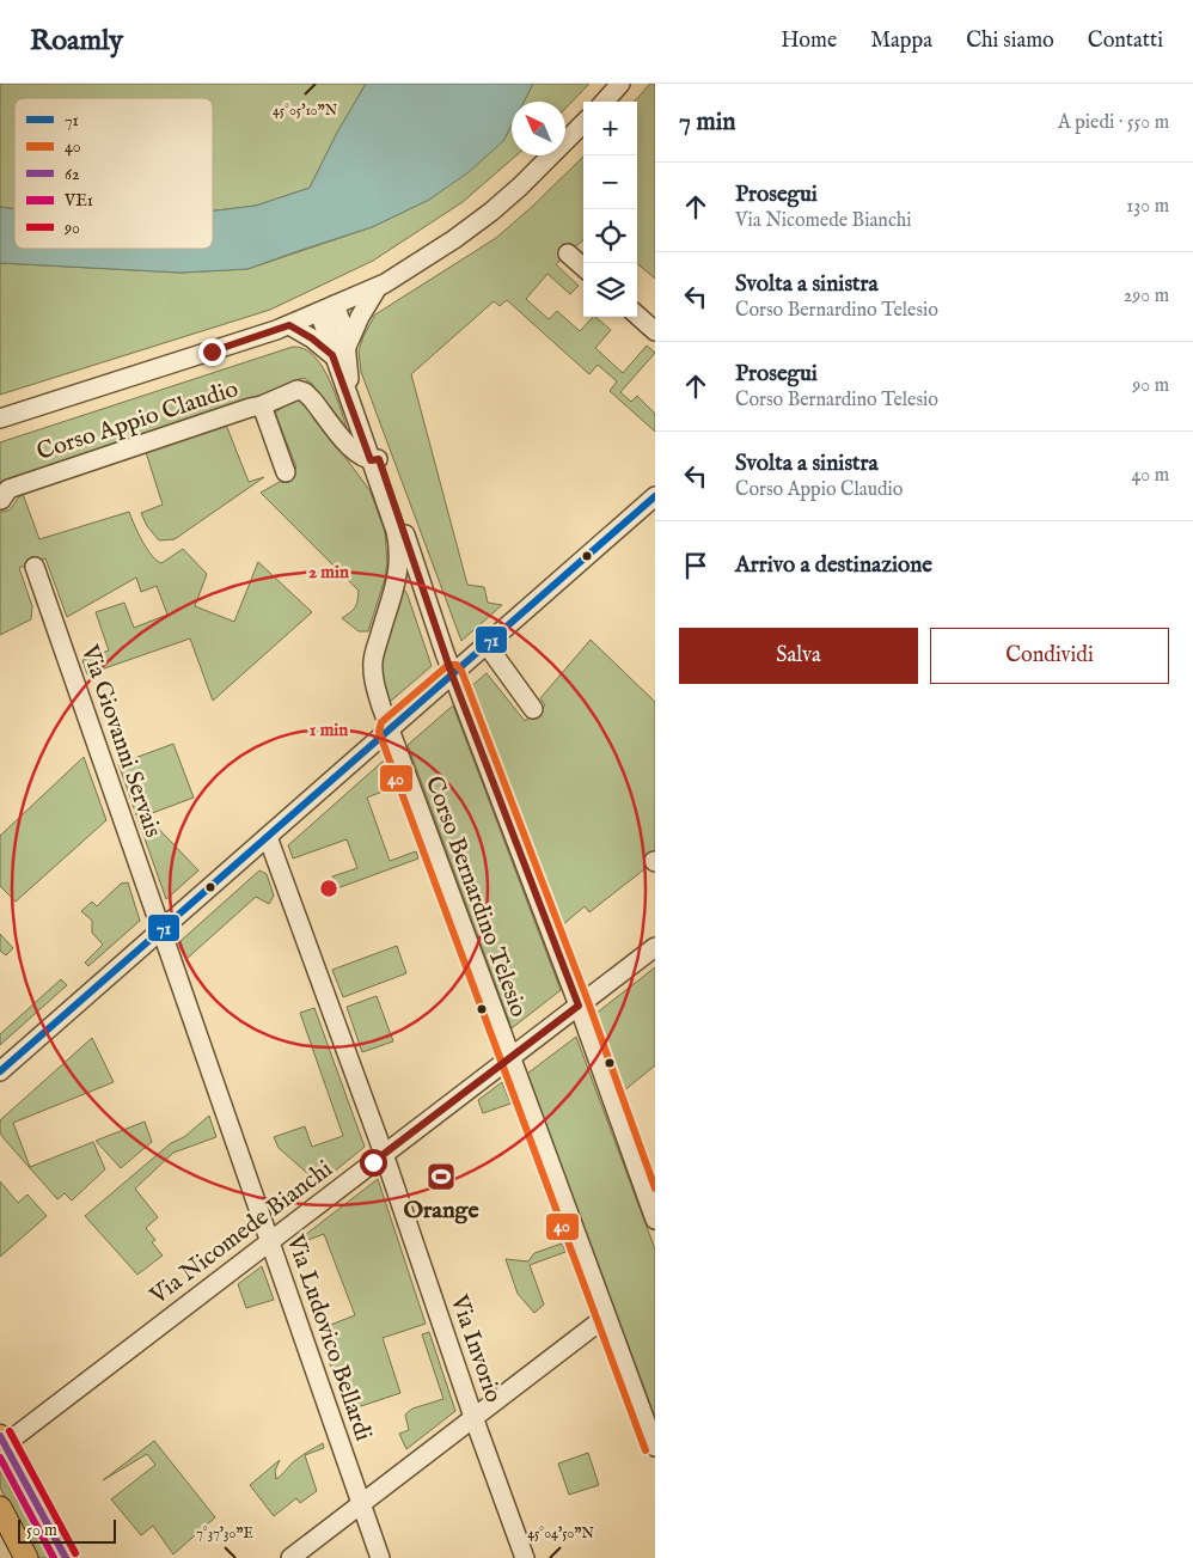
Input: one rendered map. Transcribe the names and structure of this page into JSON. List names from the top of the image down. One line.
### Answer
{"streets":{"street":["Corso Appio Claudio","Via Giovanni Servais","Corso Bernardino Telesio","Via Nicomede Bianchi","Via Ludovico Bellardi","Via Invorio"]},"crossings":[["Corso Appio Claudio","Corso Bernardino Telesio"],["Via Giovanni Servais","Via Ludovico Bellardi"],["Corso Bernardino Telesio","Via Nicomede Bianchi"],["Via Nicomede Bianchi","Via Ludovico Bellardi"],["Via Nicomede Bianchi","Via Invorio"]],"places":{"sports":["Orange"]},"lines":["transit line 71","transit line 40","transit line 90","transit line 62","transit line VE1"],"legend":["71","40","62","VE1","90"],"scale_bar":"50 m","north":"top left","page":{"header":"Roamly","nav":["Home","Mappa","Chi siamo","Contatti"],"heading":["7 min","A piedi · 550 m"],"map_buttons":["+","−"],"list":[["Prosegui","Via Nicomede Bianchi","130 m"],["Svolta a sinistra","Corso Bernardino Telesio","290 m"],["Prosegui","Corso Bernardino Telesio","90 m"],["Svolta a sinistra","Corso Appio Claudio","40 m"],"Arrivo a destinazione"],"buttons":["Salva","Condividi"],"scale":"50 m"},"coordinates":["45°05'10\"N","7°37'30\"E","45°04'50\"N"],"rings":["2 min","1 min"]}
